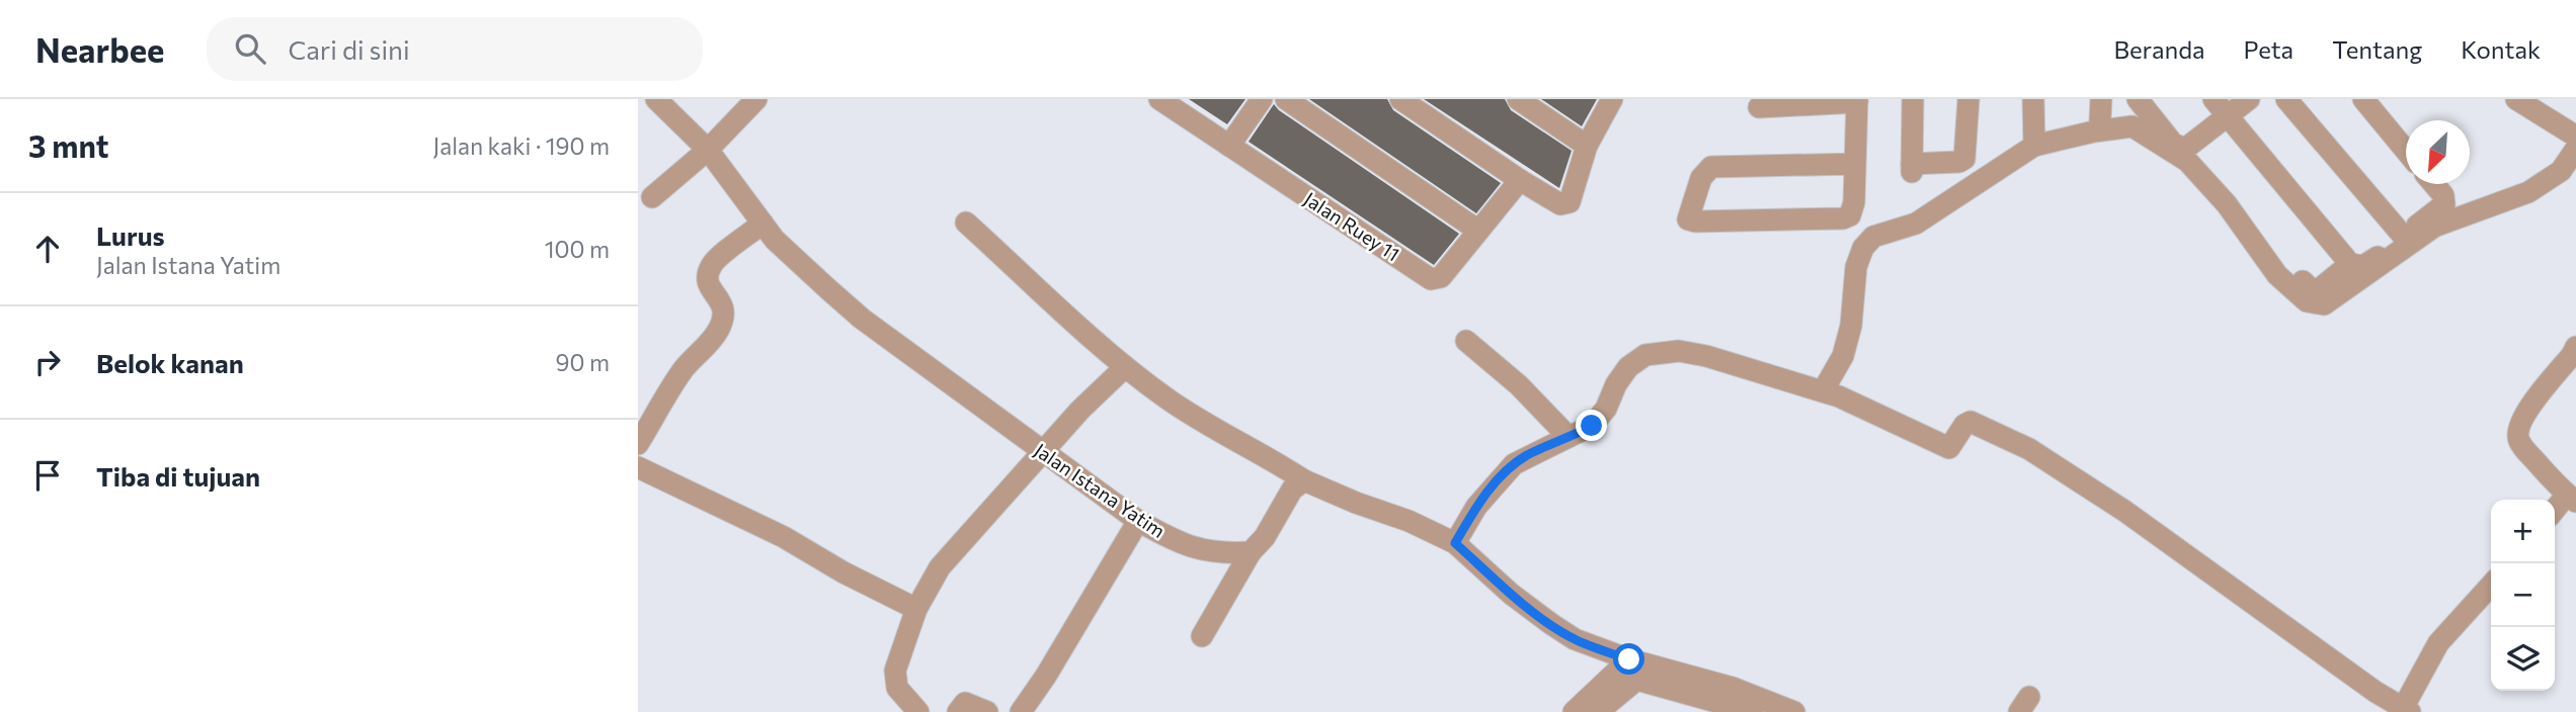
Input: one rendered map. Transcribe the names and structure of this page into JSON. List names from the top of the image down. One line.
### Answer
{"streets":{"street":["Jalan Ruey 11","Jalan Istana Yatim"]},"north":"bottom left","page":{"header":"Nearbee","search":"Cari di sini","nav":["Beranda","Peta","Tentang","Kontak"],"heading":["3 mnt","Jalan kaki · 190 m"],"list":[["Lurus","Jalan Istana Yatim","100 m"],["Belok kanan","90 m"],"Tiba di tujuan"],"map_buttons":["+","−"]}}
